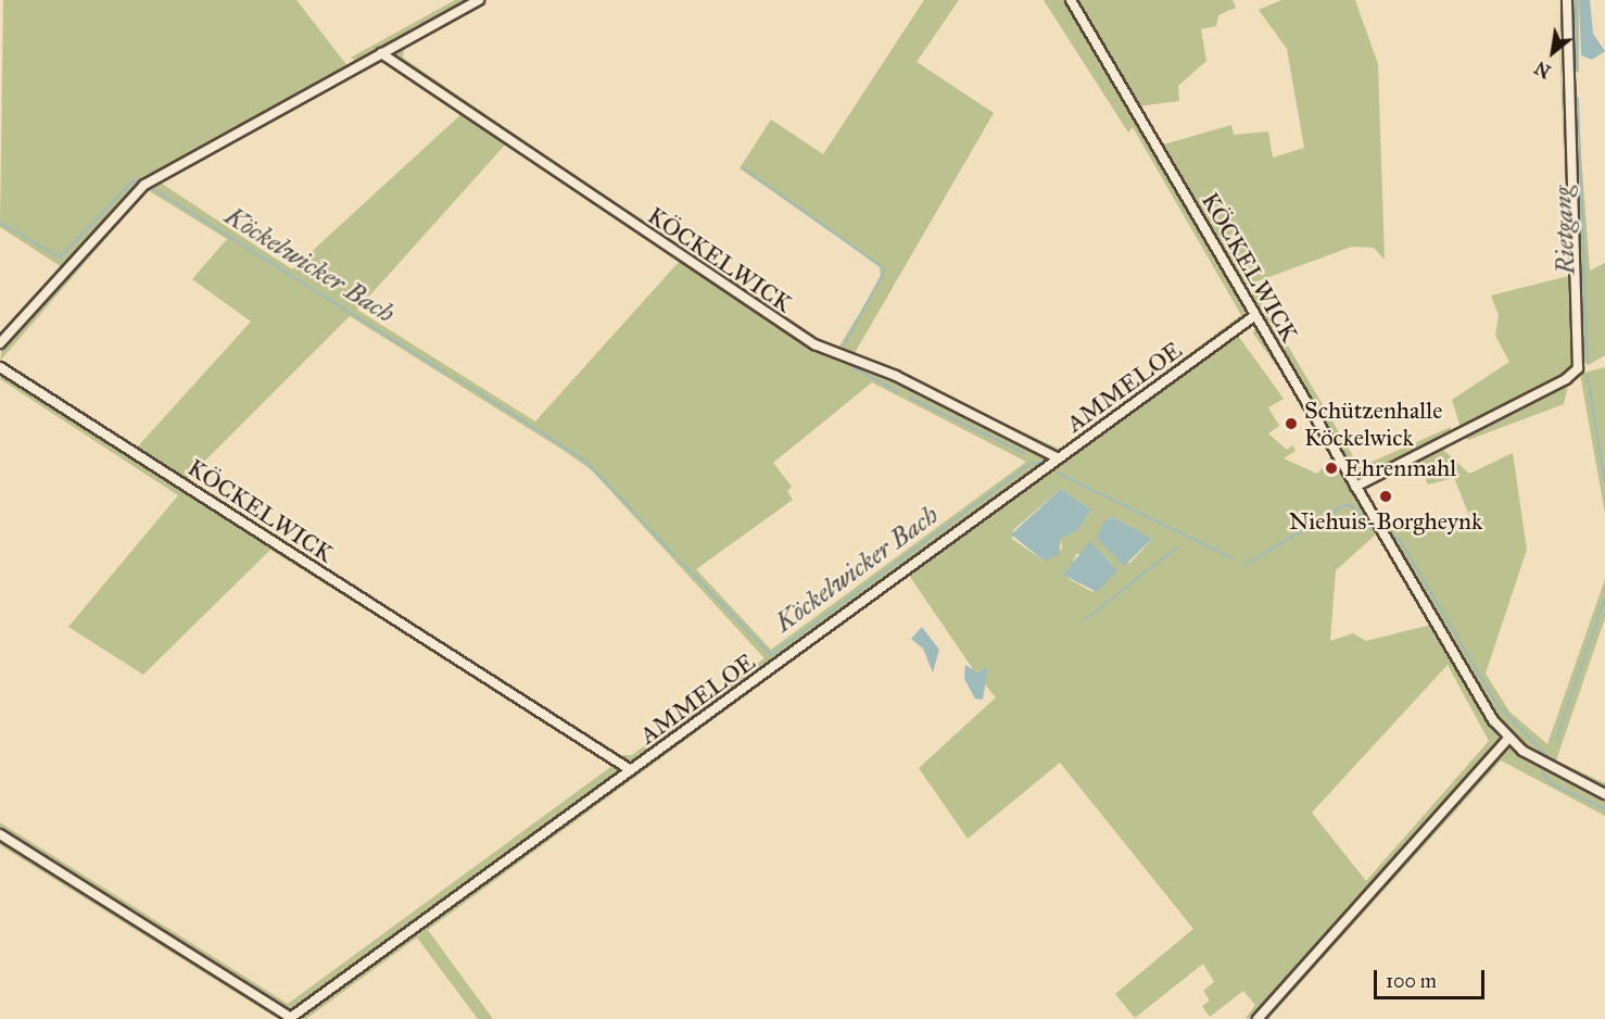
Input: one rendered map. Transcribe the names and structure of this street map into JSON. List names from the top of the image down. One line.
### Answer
{"streets":{"street":["KÖCKELWICK","AMMELOE"]},"crossings":[["KÖCKELWICK","AMMELOE"]],"water":["Rietgang","Köckelwicker Bach"],"places":["Schützenhalle Köckelwick","Ehrenmahl","Niehuis-Borgheynk"],"scale_bar":"100 m","north":"bottom left"}
